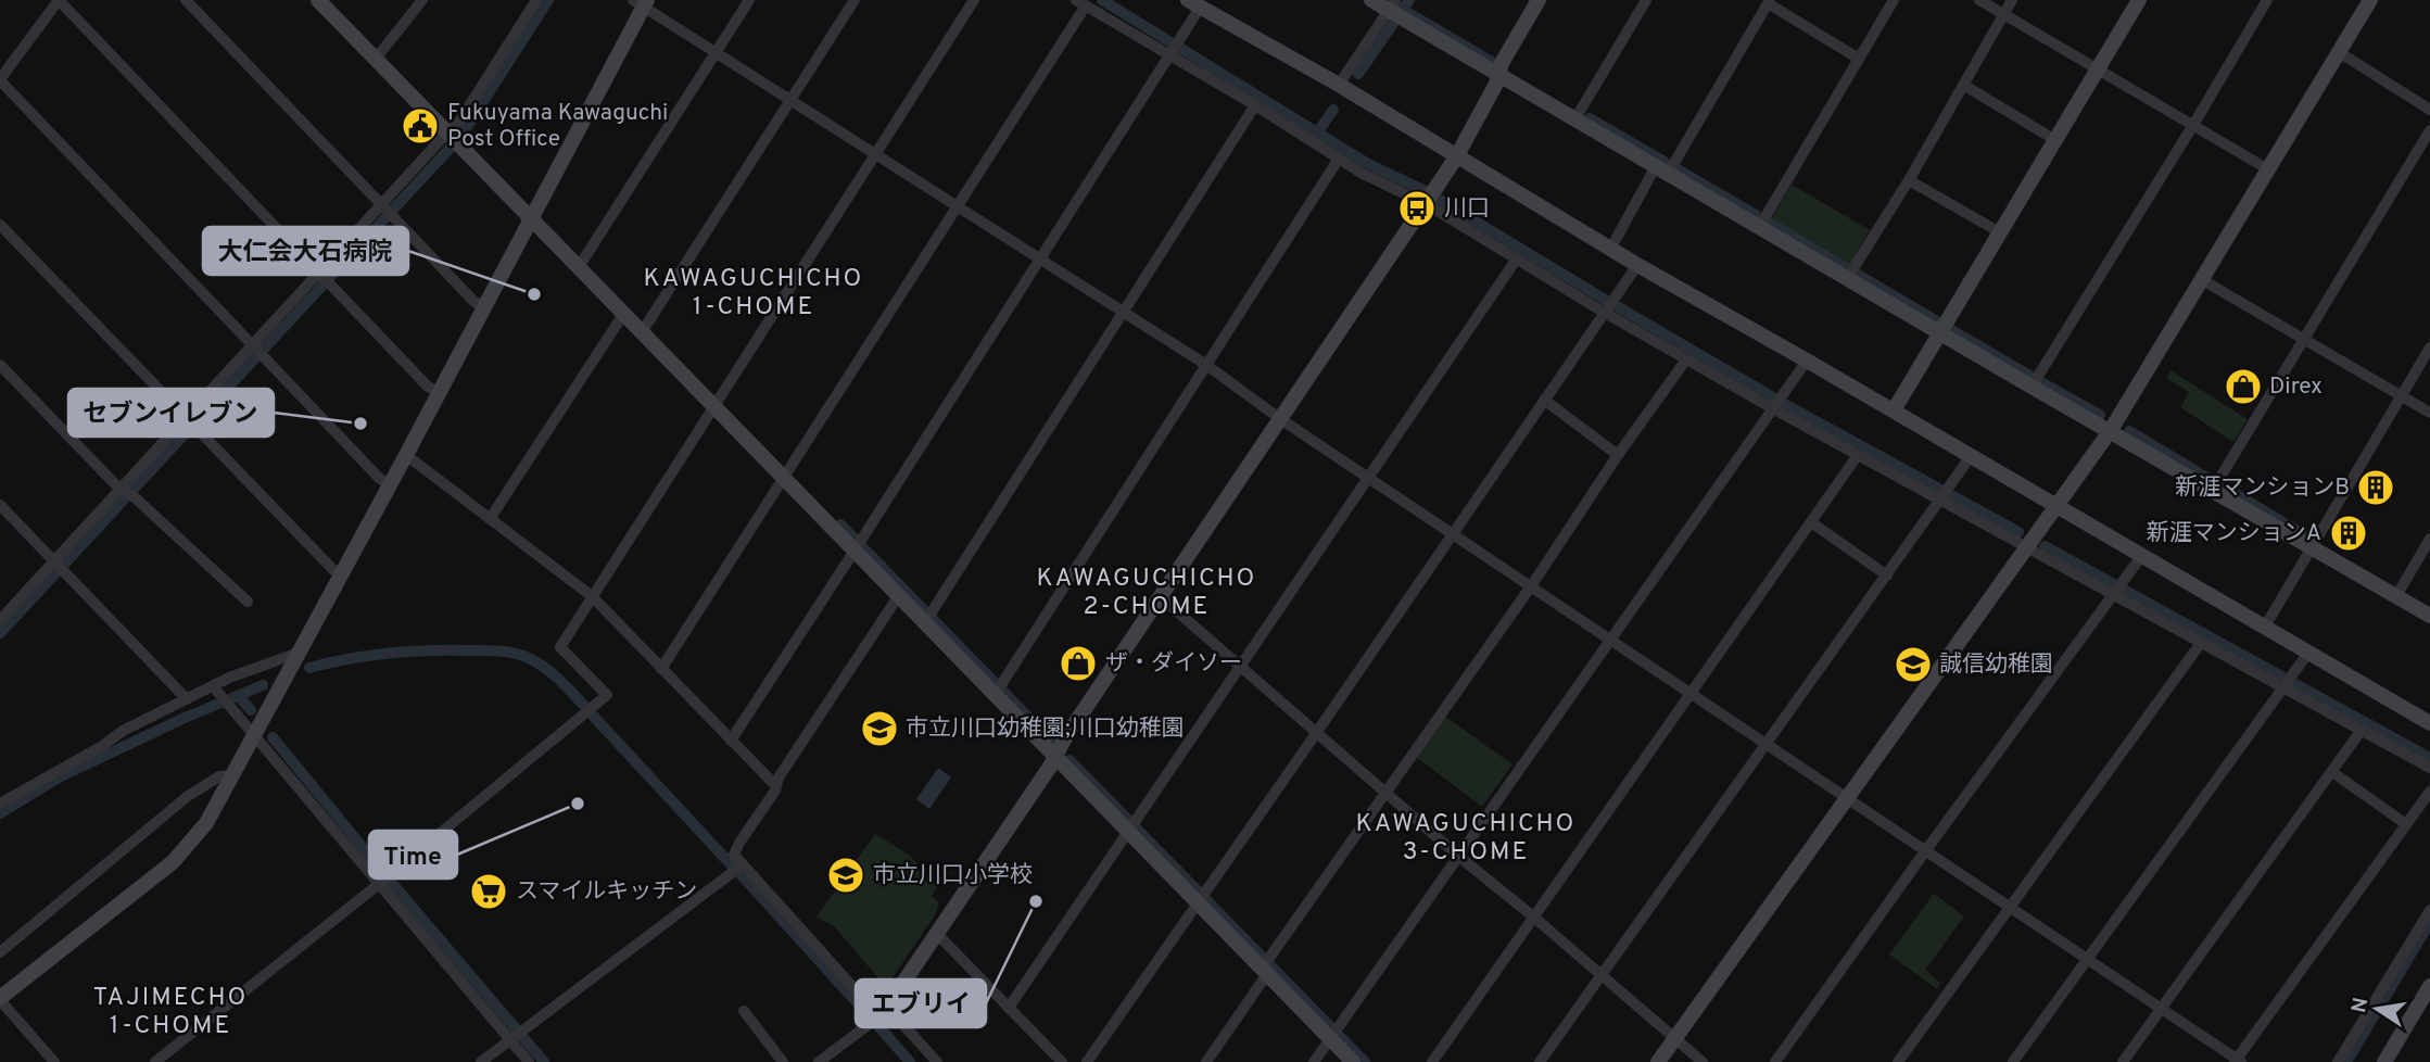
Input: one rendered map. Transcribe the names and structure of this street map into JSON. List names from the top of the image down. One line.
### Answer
{"districts":["KAWAGUCHICHO 1-CHOME","KAWAGUCHICHO 2-CHOME","KAWAGUCHICHO 3-CHOME","TAJIMECHO 1-CHOME"],"places":{"public building":["Fukuyama Kawaguchi Post Office"],"bus stop":["川口"],"other":["大仁会大石病院","セブンイレブン","Time","エブリイ"],"shop":["Direx","ザ・ダイソー"],"building":["新涯マンションB","新涯マンションA"],"school or university":["誠信幼稚園","市立川口幼稚園;川口幼稚園","市立川口小学校"],"supermarket":["スマイルキッチン"]},"north":"left"}
